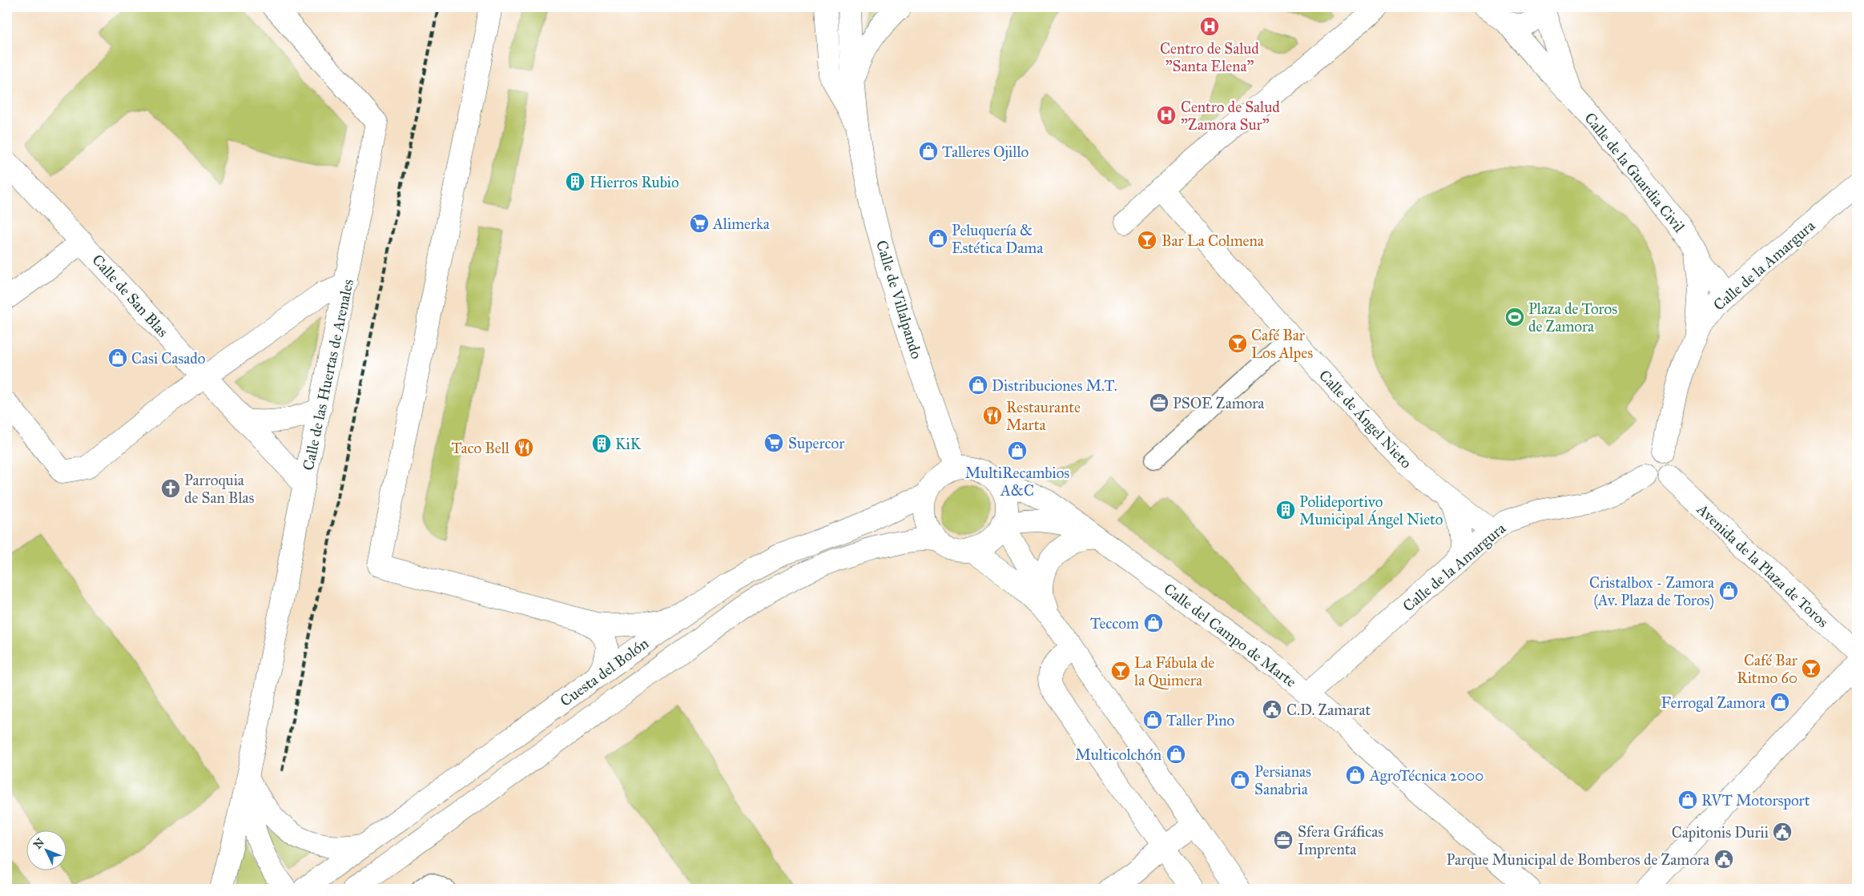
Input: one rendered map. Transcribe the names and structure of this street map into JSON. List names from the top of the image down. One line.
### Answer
{"streets":{"street":["Calle de la Guardia Civil","Calle de la Amargura","Calle de San Blas","Calle de Villalpando","Calle de las Huertas de Arenales","Calle de Ángel Nieto","Avenida de la Plaza de Toros","Calle del Campo de Marte","Cuesta del Bolón"]},"crossings":[["Calle de la Guardia Civil","Calle de la Amargura"],["Calle de la Amargura","Calle de Ángel Nieto"],["Calle de la Amargura","Avenida de la Plaza de Toros"],["Calle de la Amargura","Calle del Campo de Marte"],["Calle de San Blas","Calle de las Huertas de Arenales"],["Calle de Villalpando","Calle del Campo de Marte"],["Calle de Villalpando","Cuesta del Bolón"],["Calle del Campo de Marte","Cuesta del Bolón"]],"places":{"hospital":["Centro de Salud \"Santa Elena\"","Centro de Salud \"Zamora Sur\""],"shop":["Talleres Ojillo","Peluquería & Estética Dama","Casi Casado","Distribuciones M.T.","MultiRecambios A&C","Cristalbox - Zamora (Av. Plaza de Toros)","Teccom","Ferrogal Zamora","Taller Pino","Multicolchón","AgroTécnica 2000","Persianas Sanabria","RVT Motorsport"],"building":["Hierros Rubio","KiK","Polideportivo Municipal Ángel Nieto"],"supermarket":["Alimerka","Supercor"],"bar":["Bar La Colmena","Café Bar Los Alpes","Café Bar Ritmo 60","La Fábula de la Quimera"],"sports":["Plaza de Toros de Zamora"],"office":["PSOE Zamora","Sfera Gráficas Imprenta"],"restaurant":["Restaurante Marta","Taco Bell"],"church":["Parroquia de San Blas"],"public building":["C.D. Zamarat","Capitonis Durii","Parque Municipal de Bomberos de Zamora"]},"north":"top left"}
